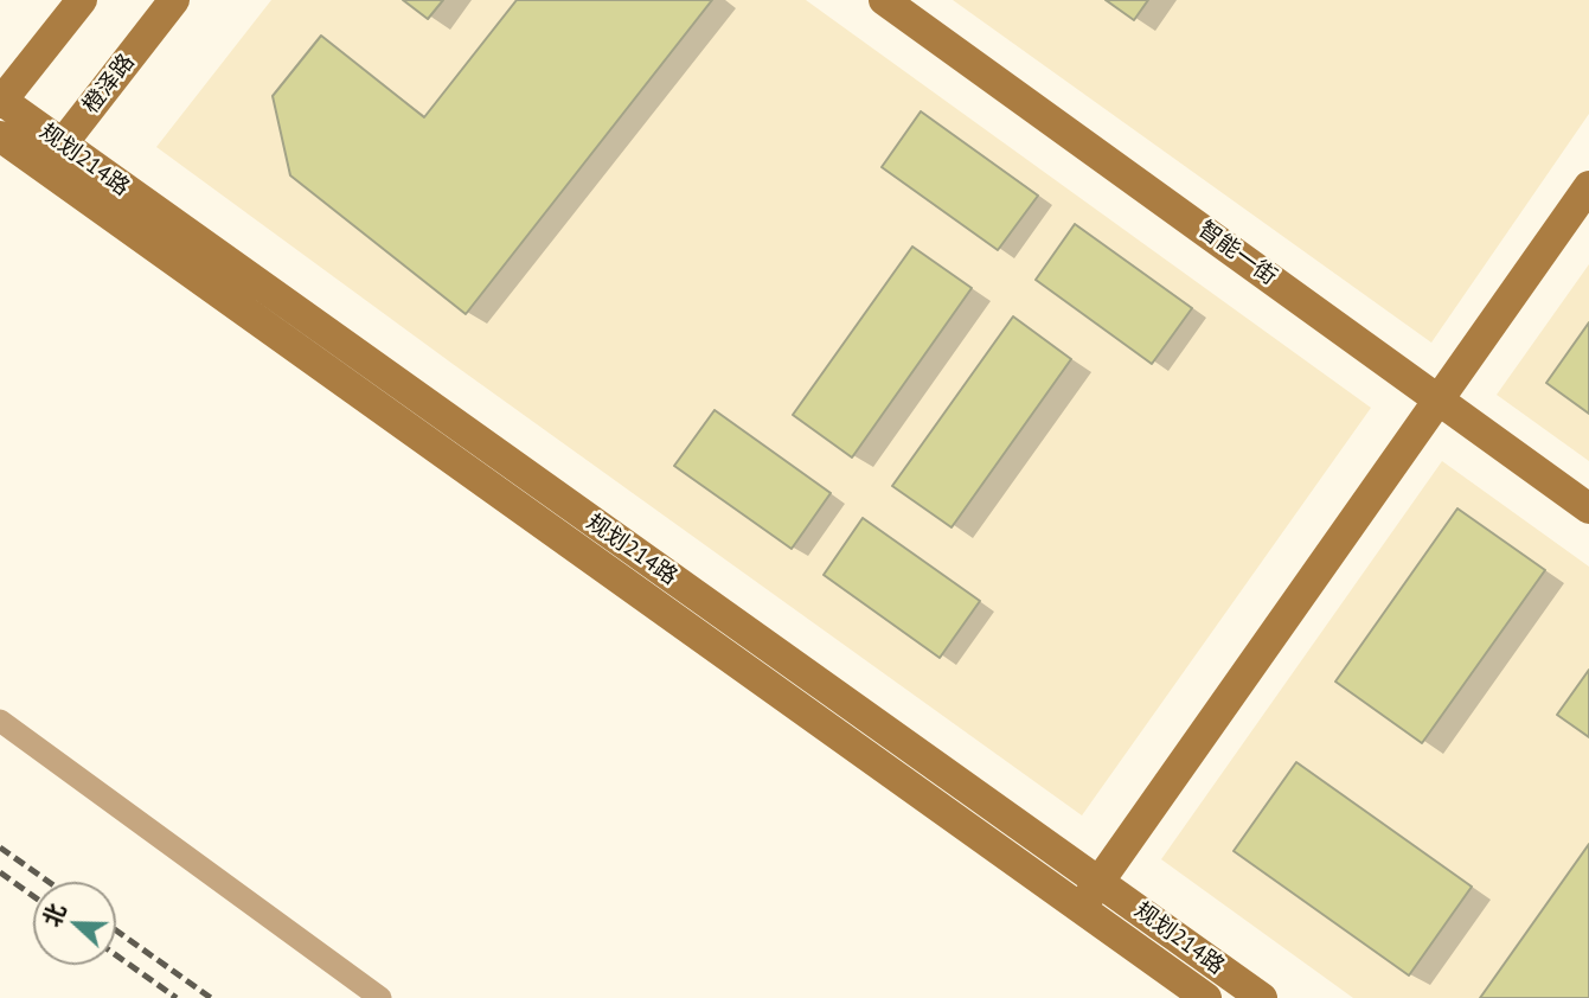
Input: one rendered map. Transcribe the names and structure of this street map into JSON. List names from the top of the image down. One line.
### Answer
{"streets":{"main road":["橙泽路","规划214路","智能一街"]},"crossings":[["橙泽路","规划214路"]],"north":"left"}
